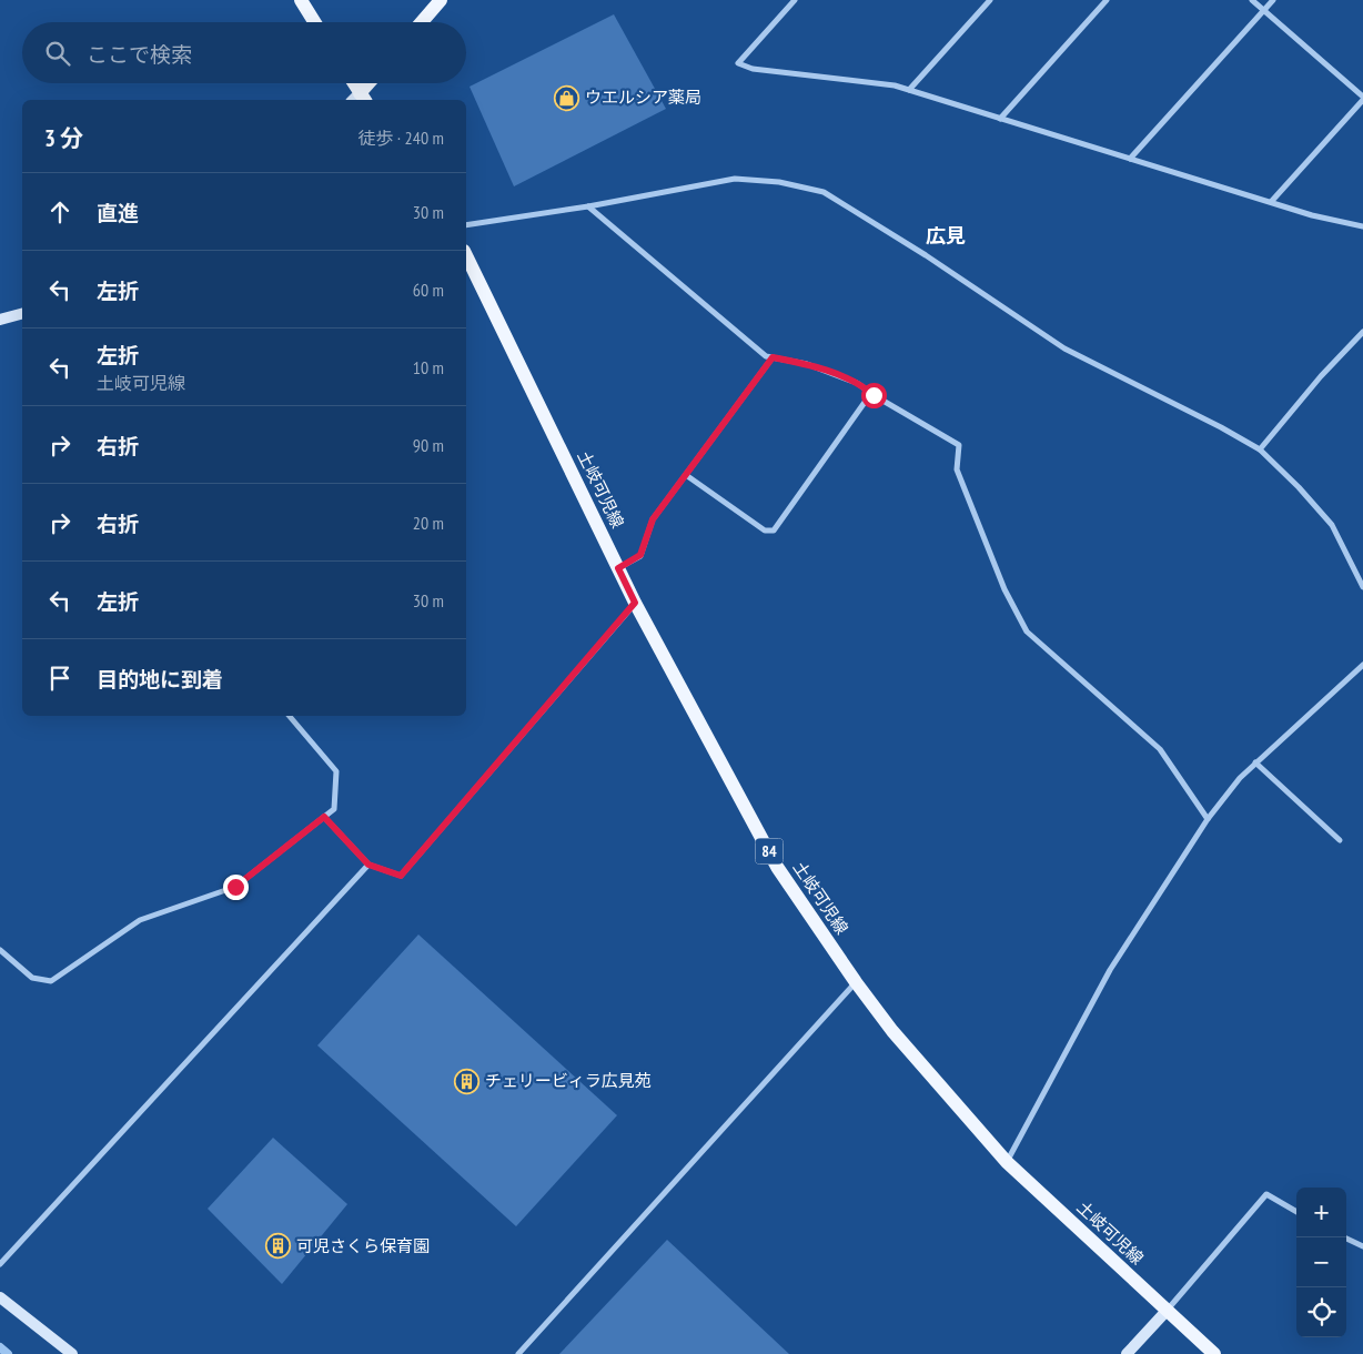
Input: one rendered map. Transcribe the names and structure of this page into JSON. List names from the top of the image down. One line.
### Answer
{"streets":{"main road":["土岐可児線","84"]},"districts":["広見"],"places":{"shop":["ウエルシア薬局"],"building":["チェリービィラ広見苑","可児さくら保育園"]},"page":{"search":"ここで検索","heading":["3 分","徒歩 · 240 m"],"list":[["直進","30 m"],["左折","60 m"],["左折","土岐可児線","10 m"],["右折","90 m"],["右折","20 m"],["左折","30 m"],"目的地に到着"],"map_buttons":["+","−"]}}
